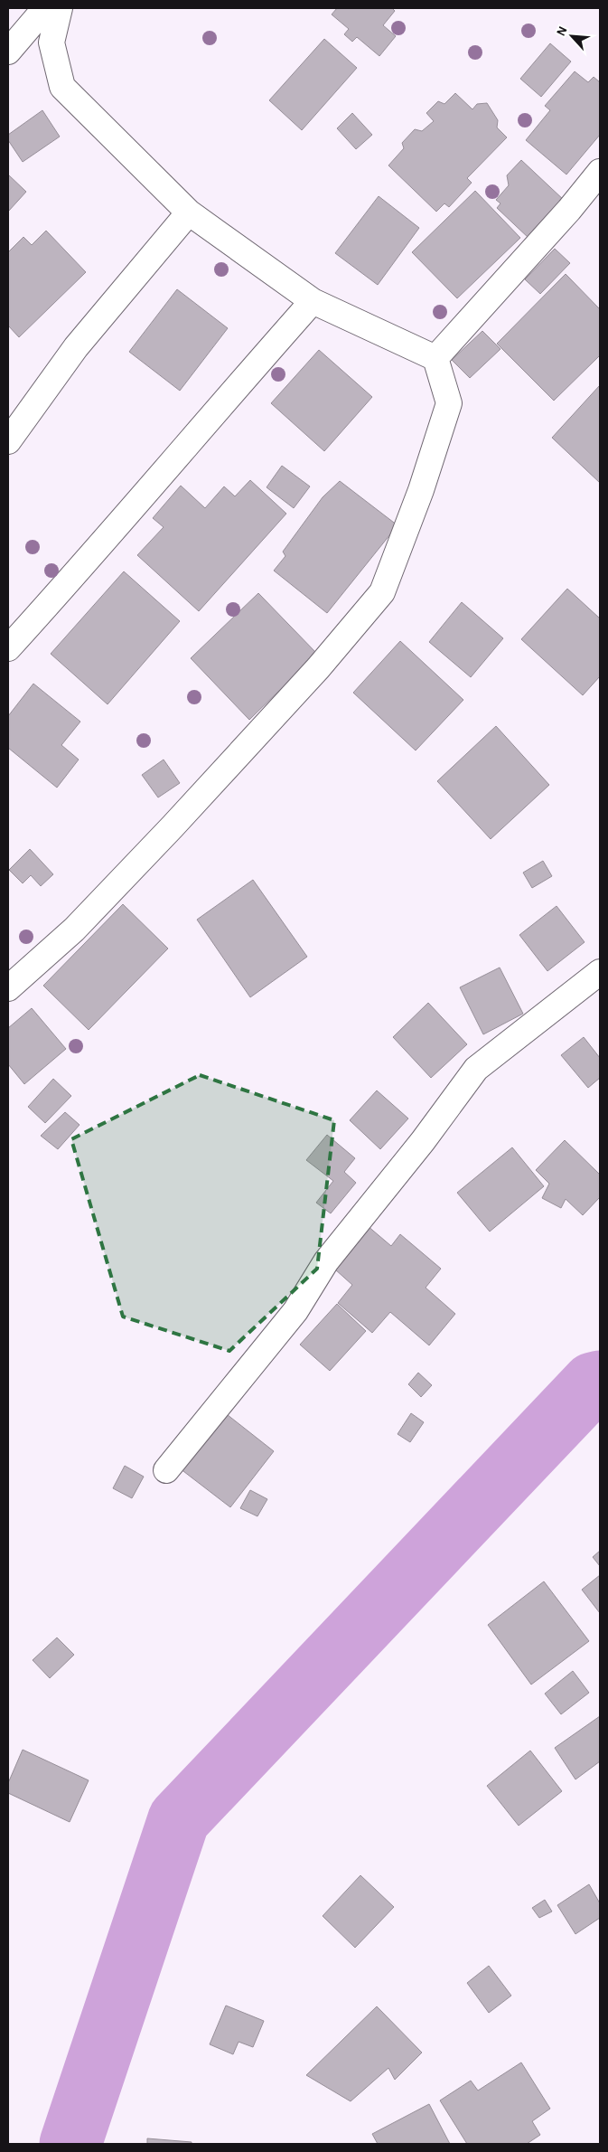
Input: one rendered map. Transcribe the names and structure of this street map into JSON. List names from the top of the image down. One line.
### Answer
{"north":"top left"}
